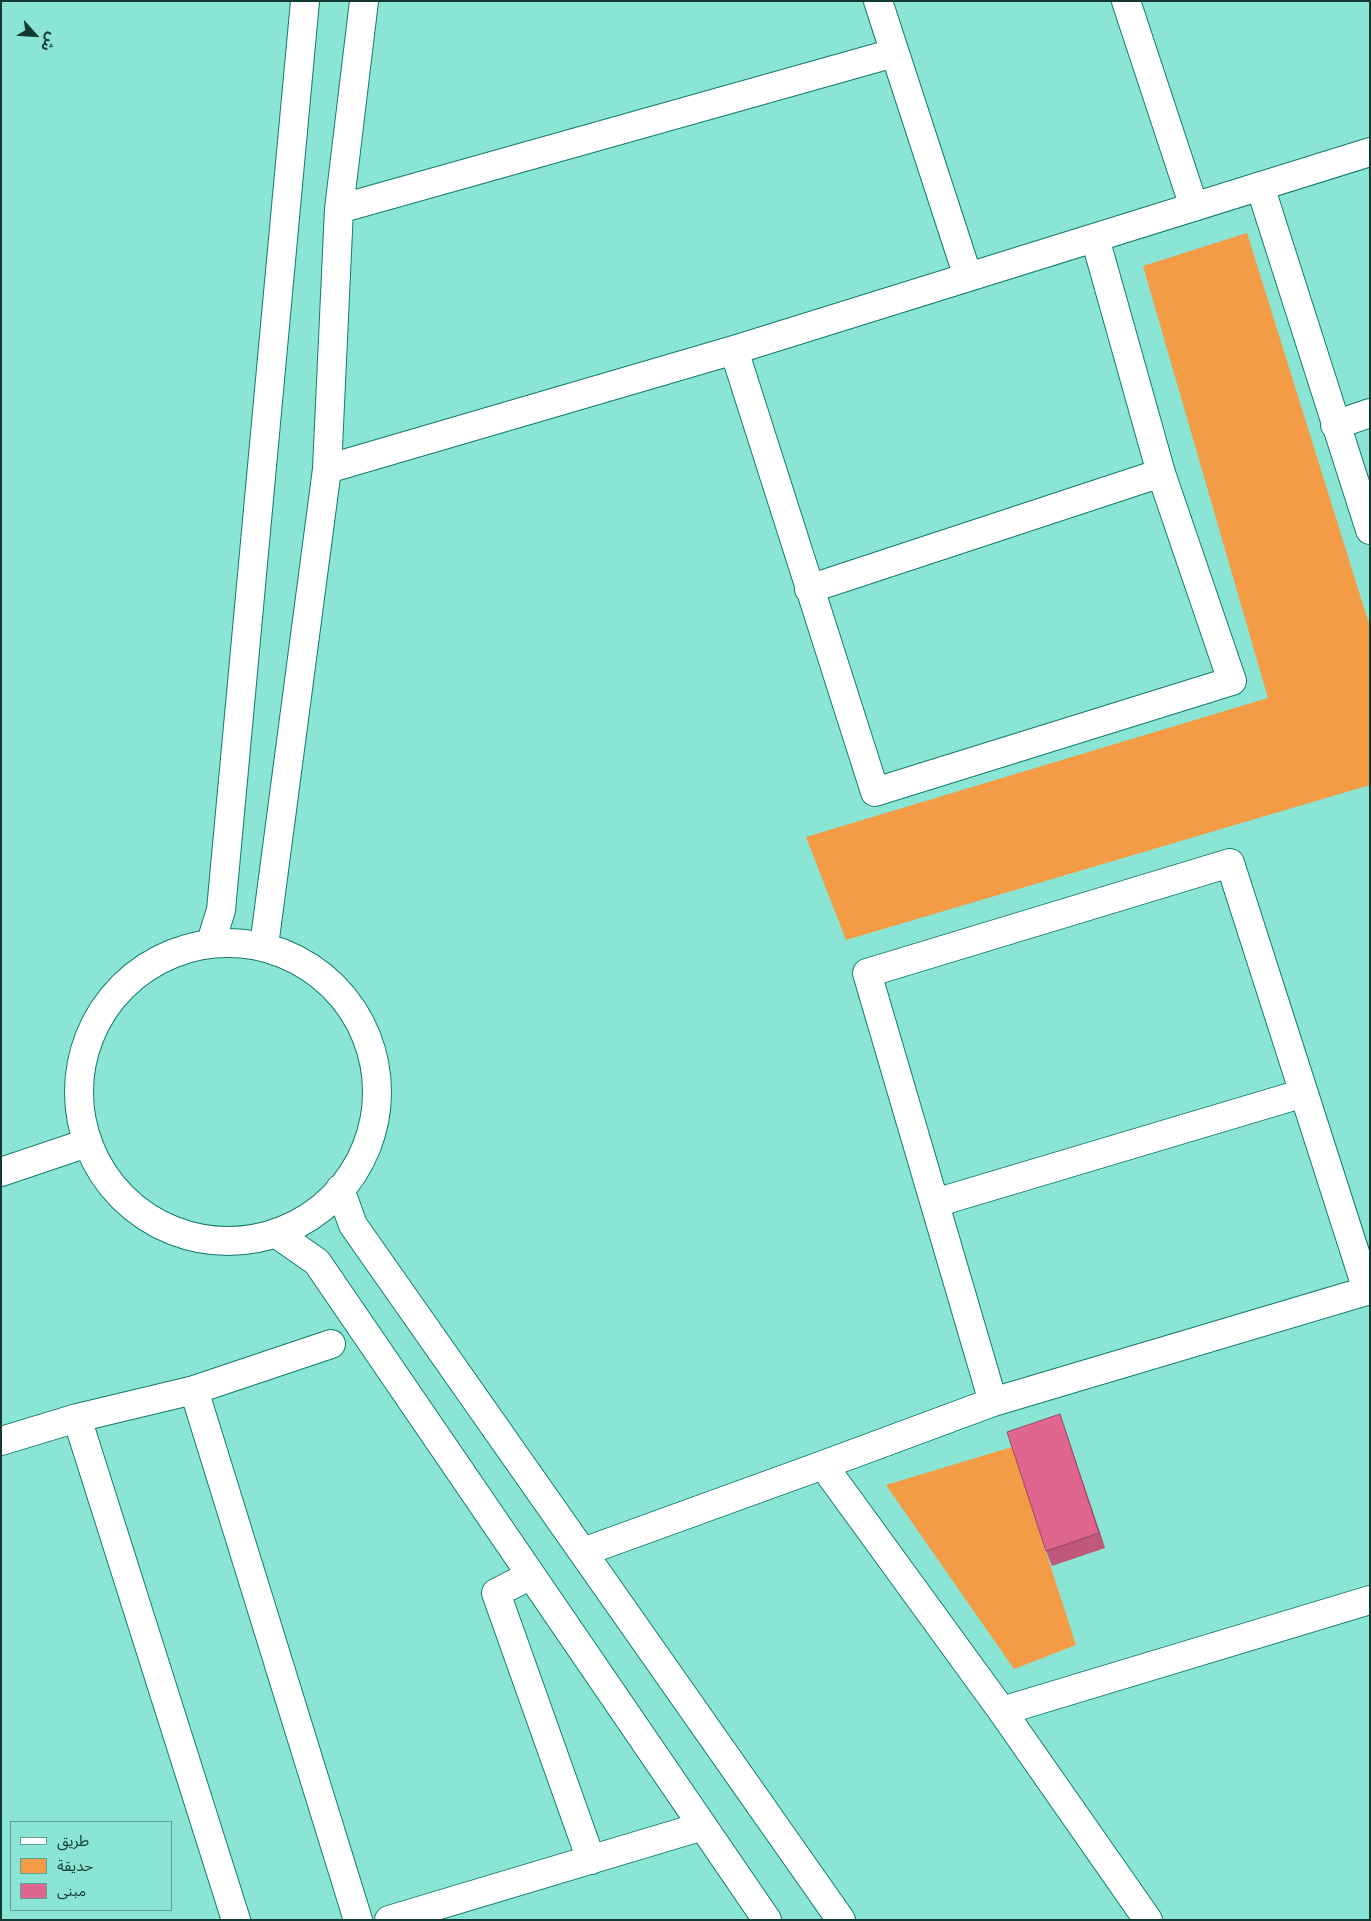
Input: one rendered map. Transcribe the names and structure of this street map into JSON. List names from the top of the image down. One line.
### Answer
{"legend":["طريق","حديقة","مبنى"],"north":"bottom right"}
